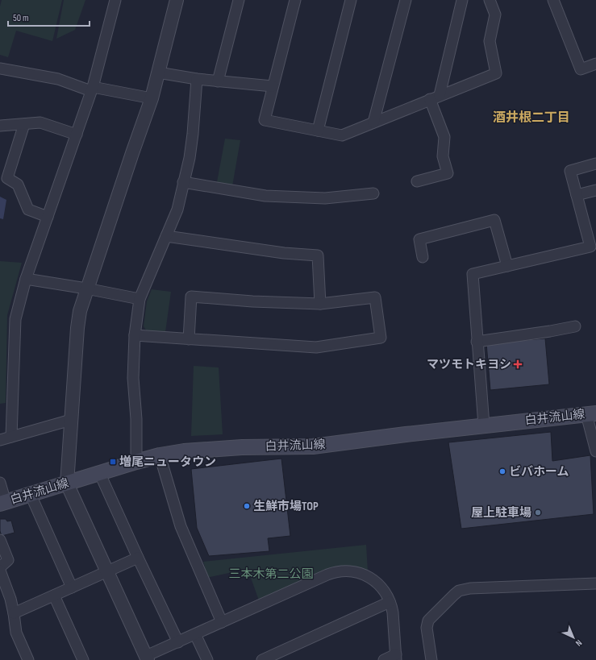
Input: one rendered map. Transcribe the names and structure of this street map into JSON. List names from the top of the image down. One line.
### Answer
{"streets":{"main road":["白井流山線"]},"districts":["酒井根二丁目"],"parks":["三本木第二公園"],"places":{"health":["マツモトキヨシ"],"transit":["増尾ニュータウン"],"other":["ビバホーム","生鮮市場TOP","屋上駐車場"]},"scale_bar":"50 m","north":"bottom right"}
